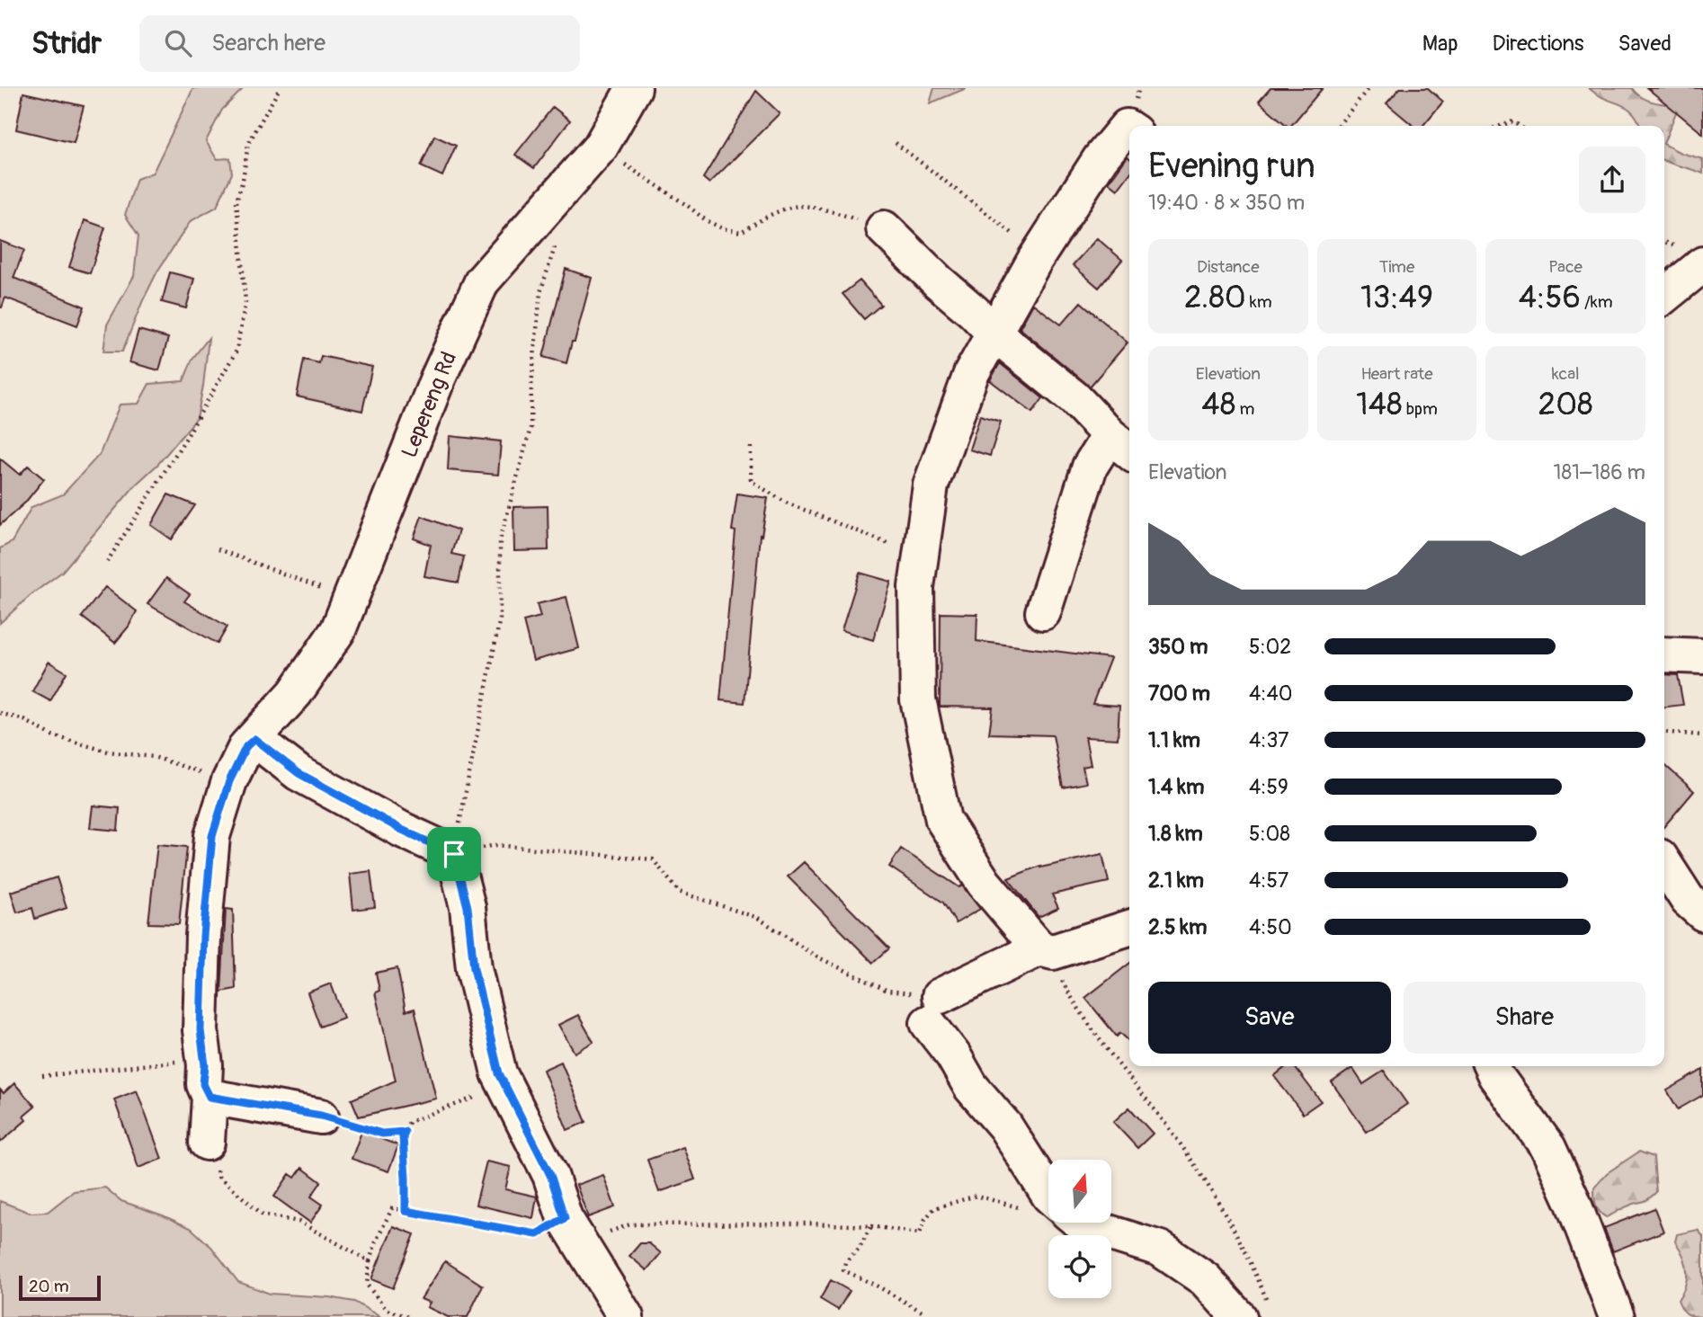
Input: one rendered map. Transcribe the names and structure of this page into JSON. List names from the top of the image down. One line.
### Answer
{"streets":{"street":["Lepereng Rd"]},"scale_bar":"20 m","north":"top","page":{"header":"Stridr","search":"Search here","nav":["Map","Directions","Saved"],"heading":["Evening run","19:40 · 8 × 350 m"],"stats":[["Distance","2.80 km"],["Time","13:49"],["Pace","4:56 /km"],["Elevation","48 m"],["Heart rate","148 bpm"],["kcal","208"]],"chart":["Elevation","181–186 m"],"list":[{"name":"350 m","note":"5:02"},{"name":"700 m","note":"4:40"},{"name":"1.1 km","note":"4:37"},{"name":"1.4 km","note":"4:59"},{"name":"1.8 km","note":"5:08"},{"name":"2.1 km","note":"4:57"},{"name":"2.5 km","note":"4:50"}],"buttons":["Save","Share"],"scale":"20 m"}}
